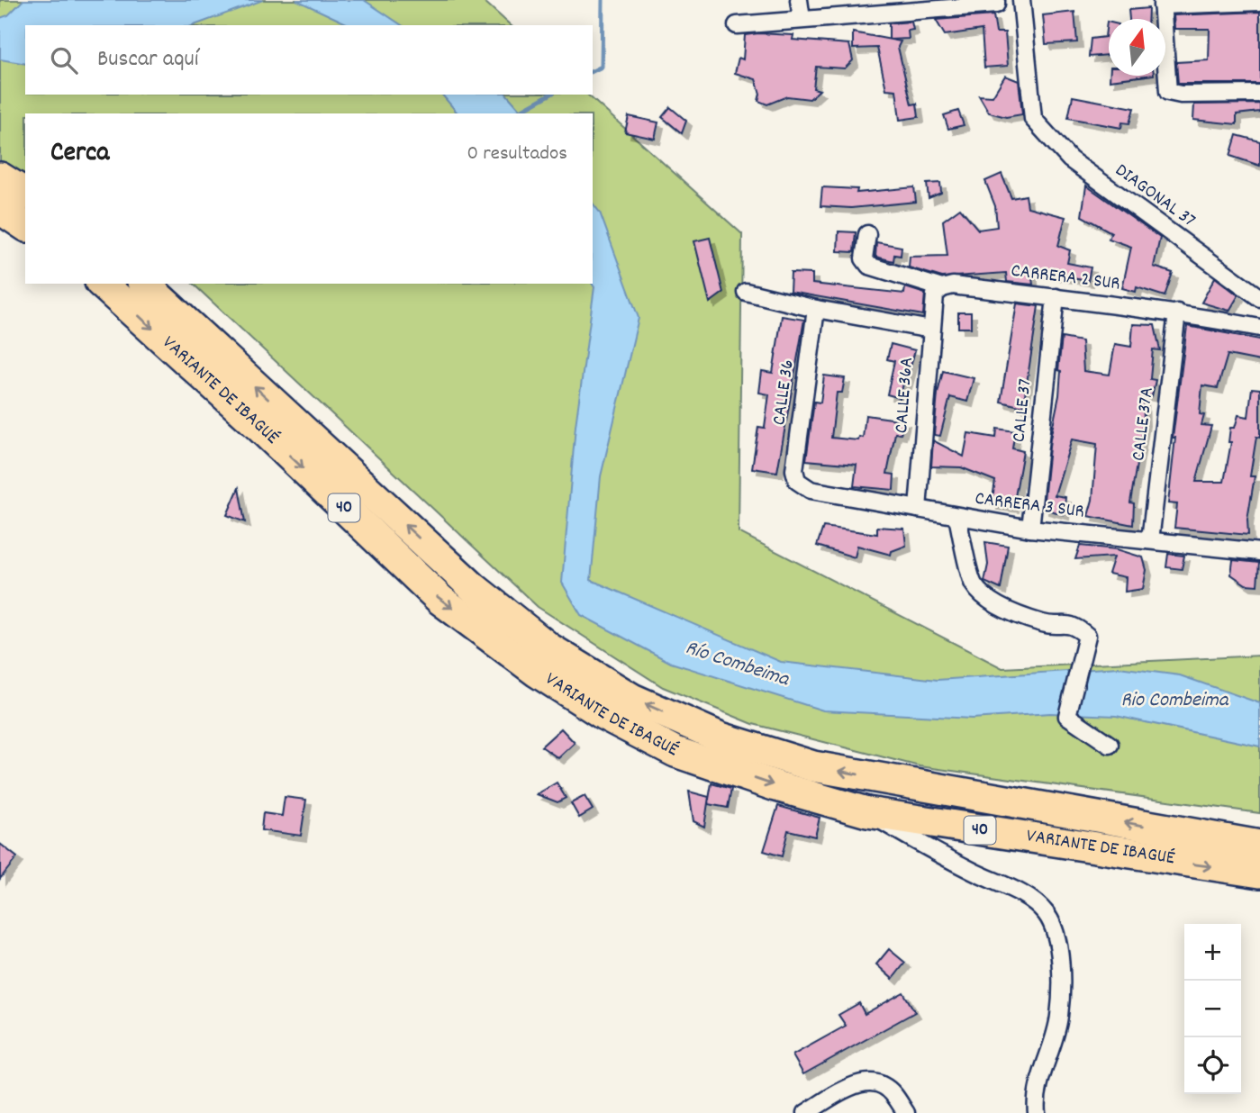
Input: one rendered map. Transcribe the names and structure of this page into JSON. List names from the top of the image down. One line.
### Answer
{"streets":{"highway":["VARIANTE DE IBAGUÉ","40"],"street":["DIAGONAL 37","CARRERA 2 SUR","CALLE 36","CALLE 36A","CALLE 37","CALLE 37A","CARRERA 3 SUR"]},"crossings":[["CARRERA 2 SUR","CALLE 36A"],["CARRERA 2 SUR","CALLE 37"],["CARRERA 2 SUR","CALLE 37A"],["CALLE 36","CARRERA 3 SUR"],["CALLE 36A","CARRERA 3 SUR"],["CALLE 37","CARRERA 3 SUR"],["CALLE 37A","CARRERA 3 SUR"]],"water":["Río Combeima","Rio Combeima"],"north":"top","page":{"search":"Buscar aquí","heading":["Cerca","0 resultados"],"map_buttons":["+","−"]}}
